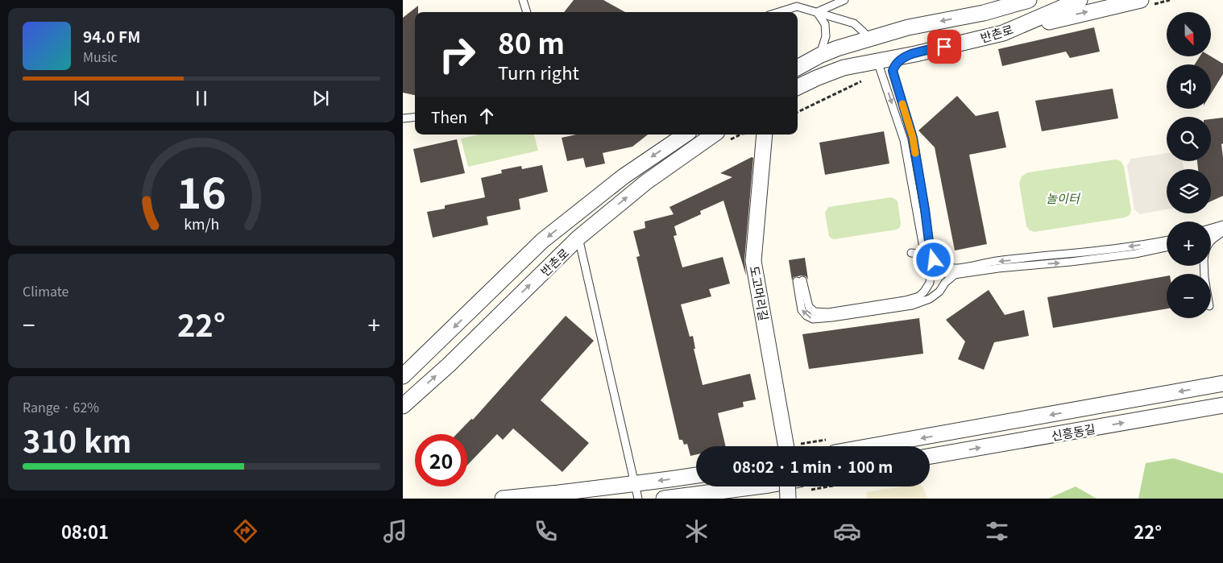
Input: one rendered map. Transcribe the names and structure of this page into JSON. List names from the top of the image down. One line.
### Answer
{"streets":{"street":["반촌로","도고머리길","신흥동길"]},"parks":["놀이터"],"north":"bottom","page":{"map_buttons":["+","−"],"turn":["80 m","Turn right"],"song":["94.0 FM","Music"],"then":"Then","tile":["Climate",["Range · 62%","310 km"]],"heat":["−","22°","+"],"limit":"20","trip":"08:02 · 1 min · 100 m","tabs":["08:01","22°"],"gauge":["16","km/h"]}}
